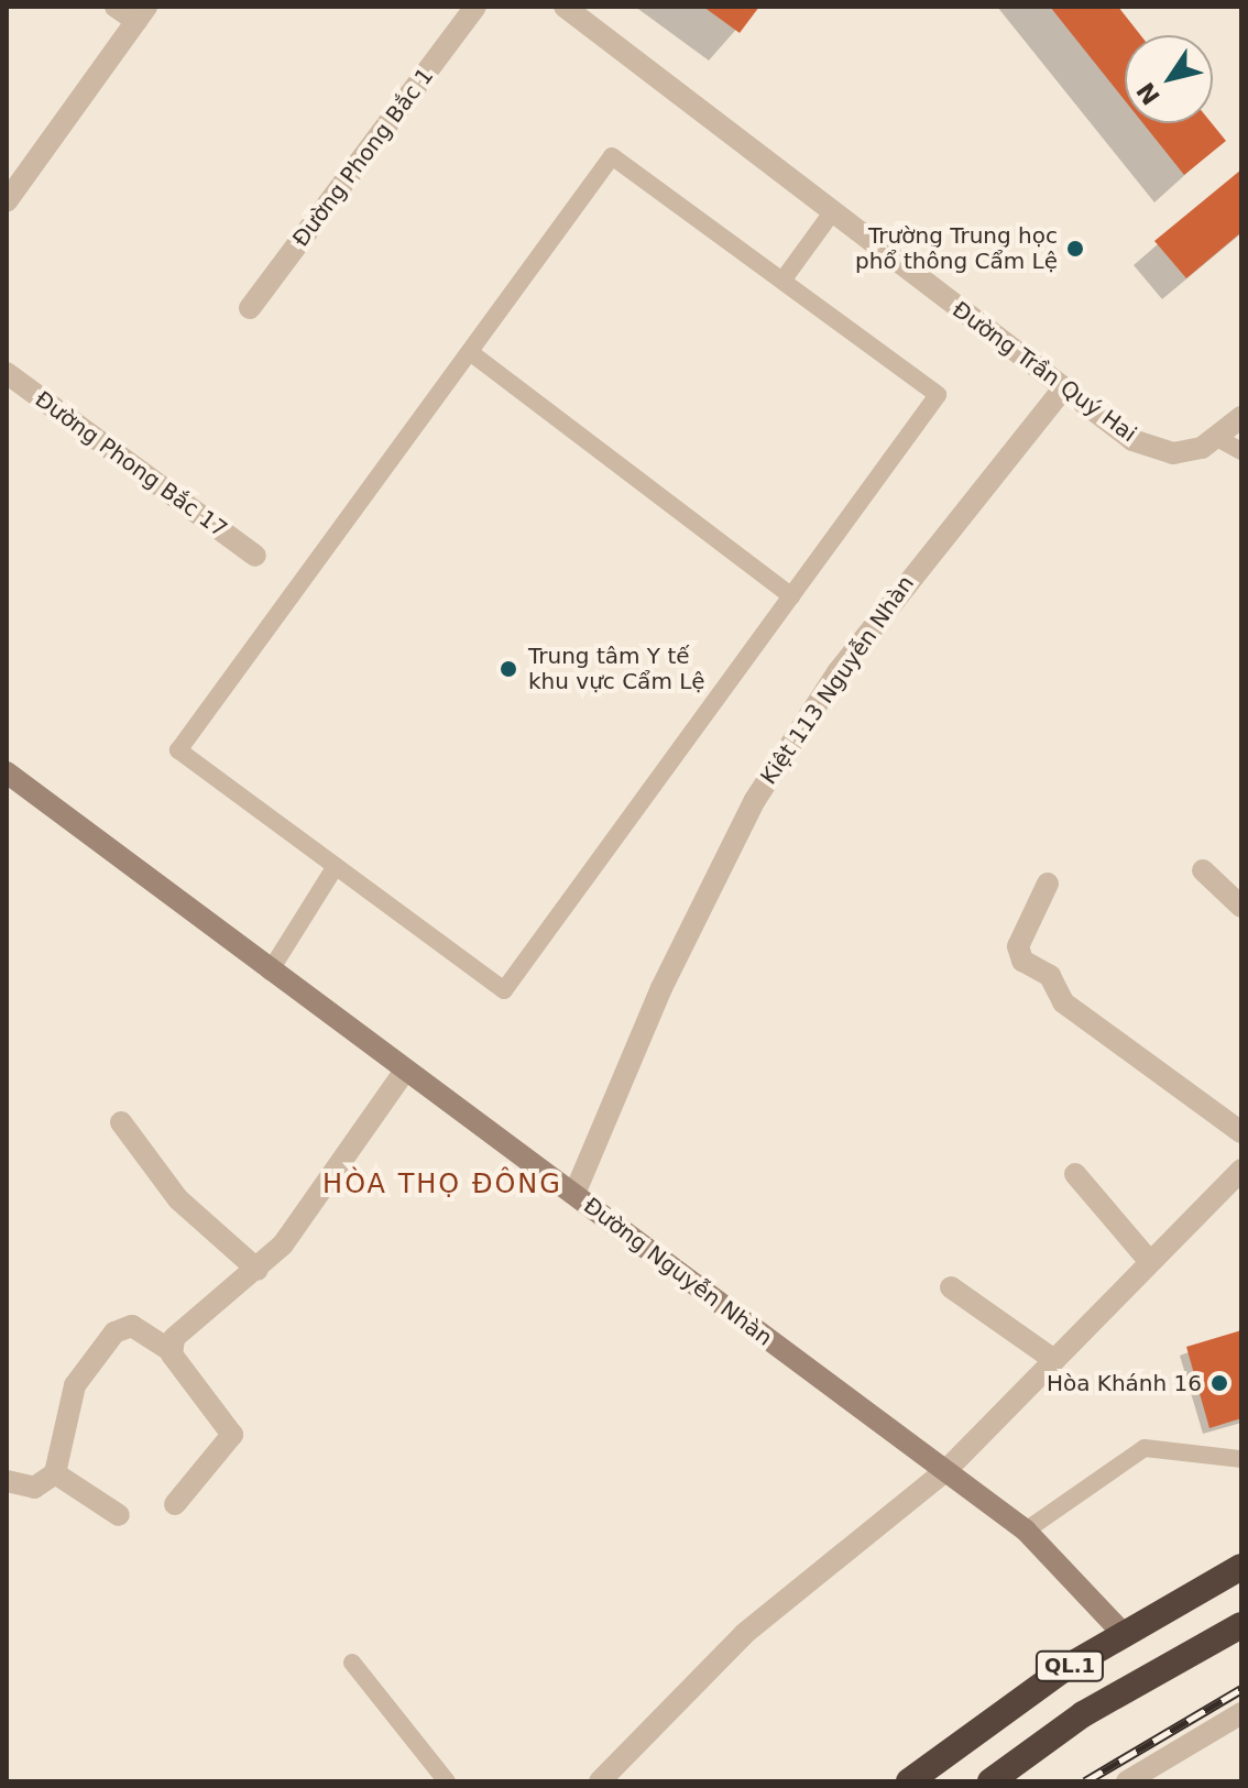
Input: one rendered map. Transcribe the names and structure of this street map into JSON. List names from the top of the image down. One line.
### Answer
{"streets":{"highway":["QL.1"],"street":["Đường Phong Bắc 1","Đường Trần Quý Hai","Đường Phong Bắc 17","Kiệt 113 Nguyễn Nhàn","Đường Nguyễn Nhàn"]},"crossings":[["Đường Trần Quý Hai","Kiệt 113 Nguyễn Nhàn"],["Kiệt 113 Nguyễn Nhàn","Đường Nguyễn Nhàn"],["Đường Nguyễn Nhàn","QL.1"]],"districts":["HÒA THỌ ĐÔNG"],"places":["Trường Trung học phổ thông Cẩm Lệ","Trung tâm Y tế khu vực Cẩm Lệ","Hòa Khánh 16"],"north":"bottom left"}
